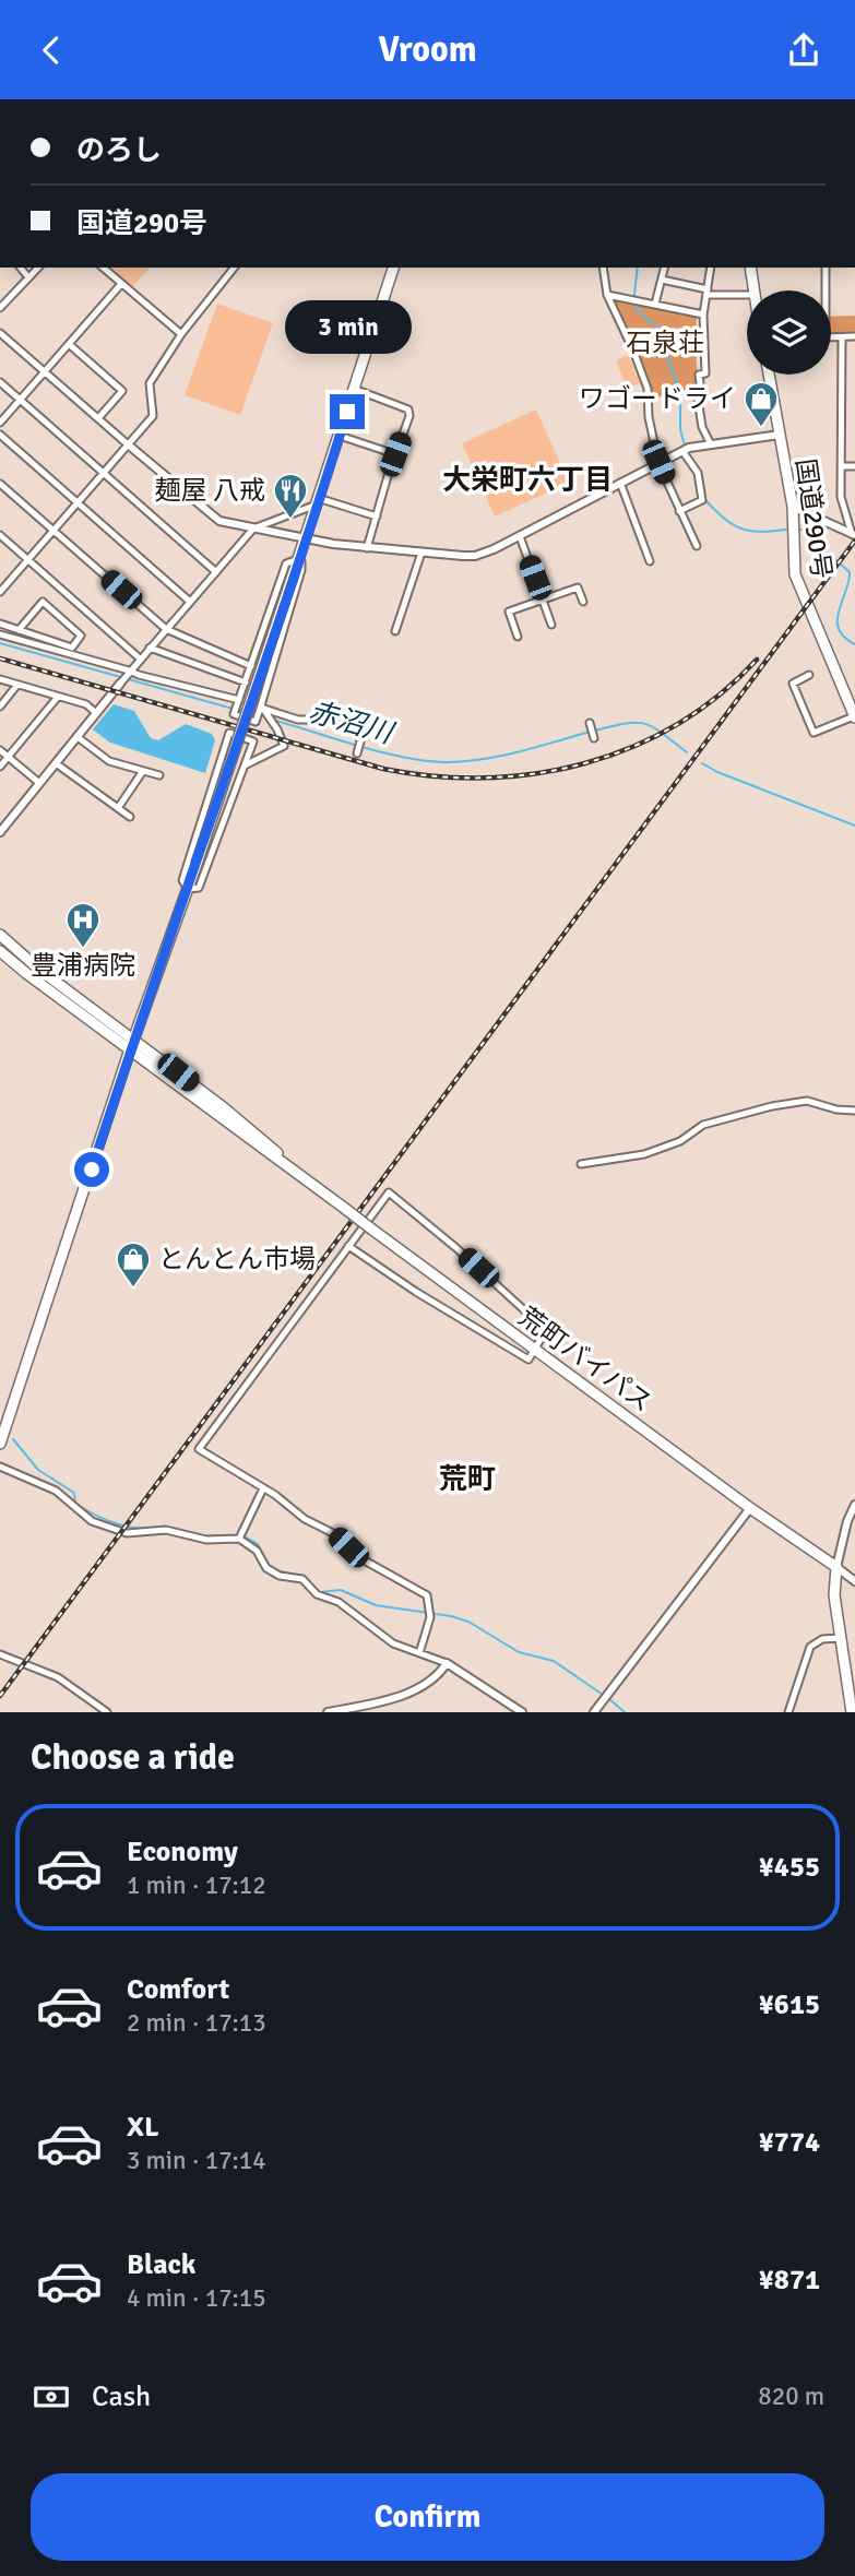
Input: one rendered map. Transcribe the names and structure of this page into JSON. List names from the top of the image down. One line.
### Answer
{"streets":{"highway":["国道290号","荒町バイパス"]},"districts":["大栄町六丁目","荒町"],"water":["赤沼川"],"parks":["石泉荘"],"places":{"shop":["ワゴードライ","とんとん市場"],"restaurant":["麺屋 八戒"],"hospital":["豊浦病院"]},"page":{"header":"Vroom","banner":["のろし","国道290号"],"bubble":"3 min","heading":"Choose a ride","list":[{"name":"Economy","note":"1 min · 17:12","value":"¥455"},{"name":"Comfort","note":"2 min · 17:13","value":"¥615"},{"name":"XL","note":"3 min · 17:14","value":"¥774"},{"name":"Black","note":"4 min · 17:15","value":"¥871"}],"pay":["Cash","820 m"],"buttons":"Confirm"}}
